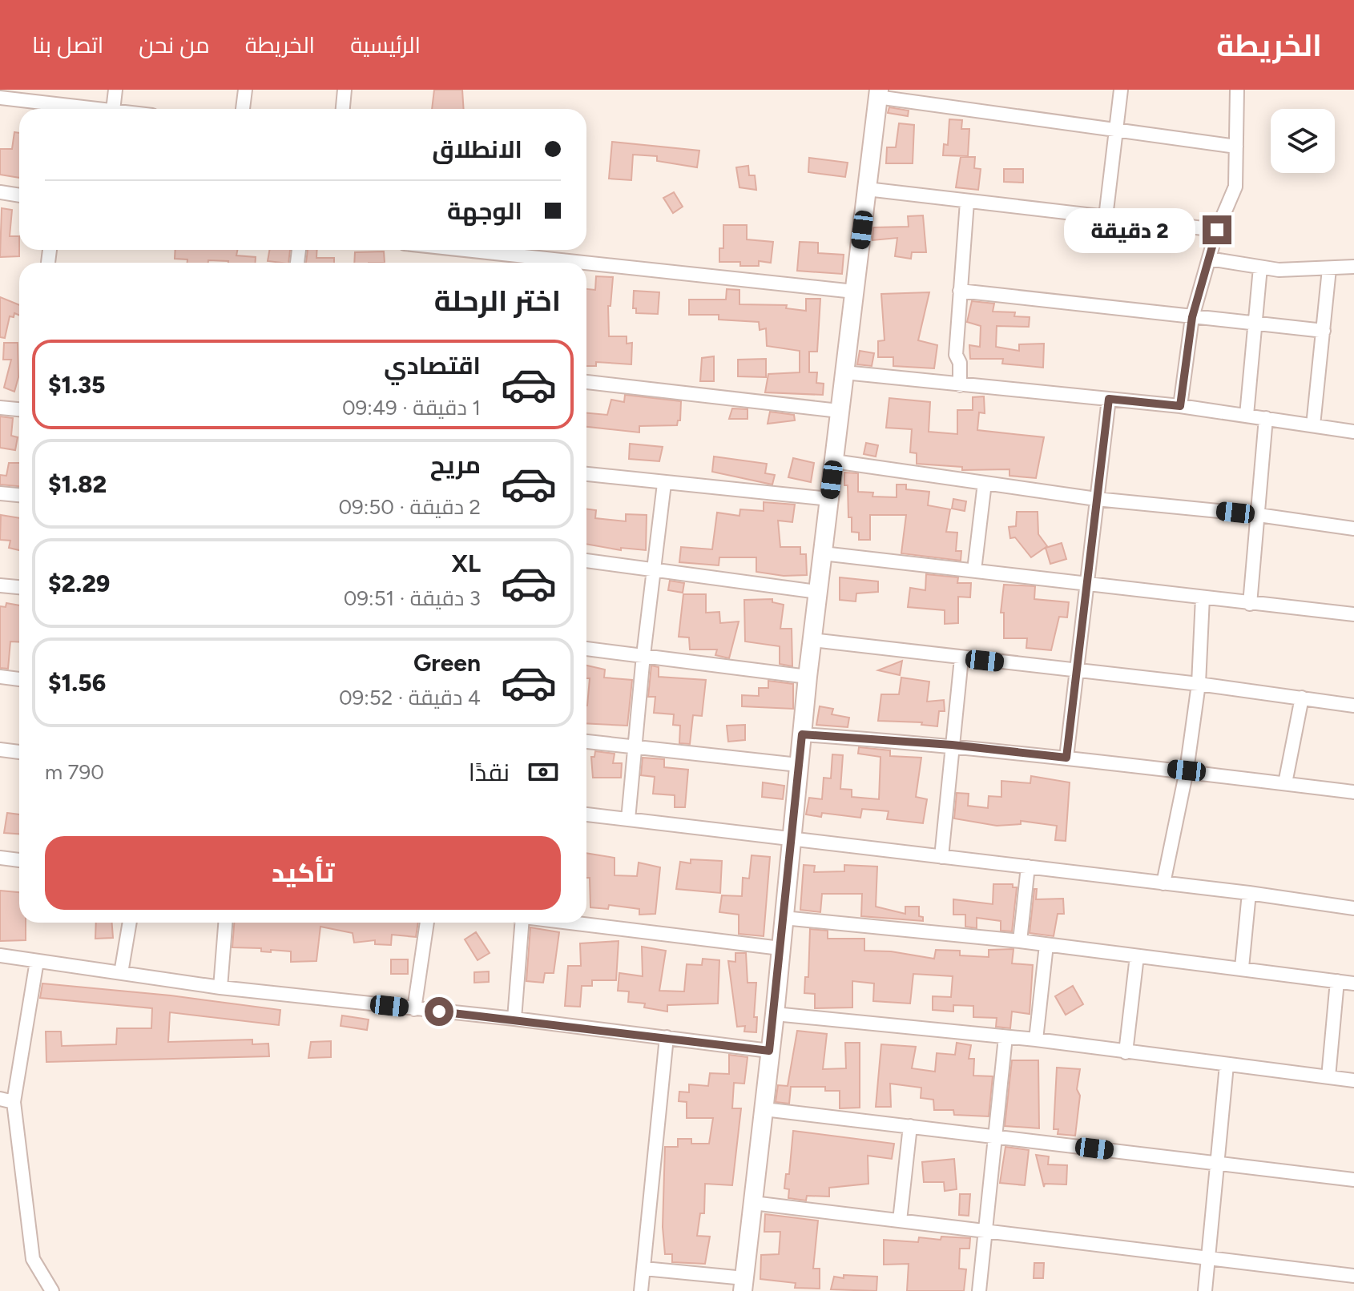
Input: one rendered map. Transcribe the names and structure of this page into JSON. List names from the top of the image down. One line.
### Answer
{"page":{"header":"الخريطة","nav":["الرئيسية","الخريطة","من نحن","اتصل بنا"],"banner":["الانطلاق","الوجهة"],"bubble":"2 دقيقة","heading":"اختر الرحلة","list":[{"name":"اقتصادي","note":"1 دقيقة · 09:49","value":"$1.35"},{"name":"مريح","note":"2 دقيقة · 09:50","value":"$1.82"},{"name":"XL","note":"3 دقيقة · 09:51","value":"$2.29"},{"name":"Green","note":"4 دقيقة · 09:52","value":"$1.56"}],"pay":["نقدًا","790 m"],"buttons":"تأكيد"}}
